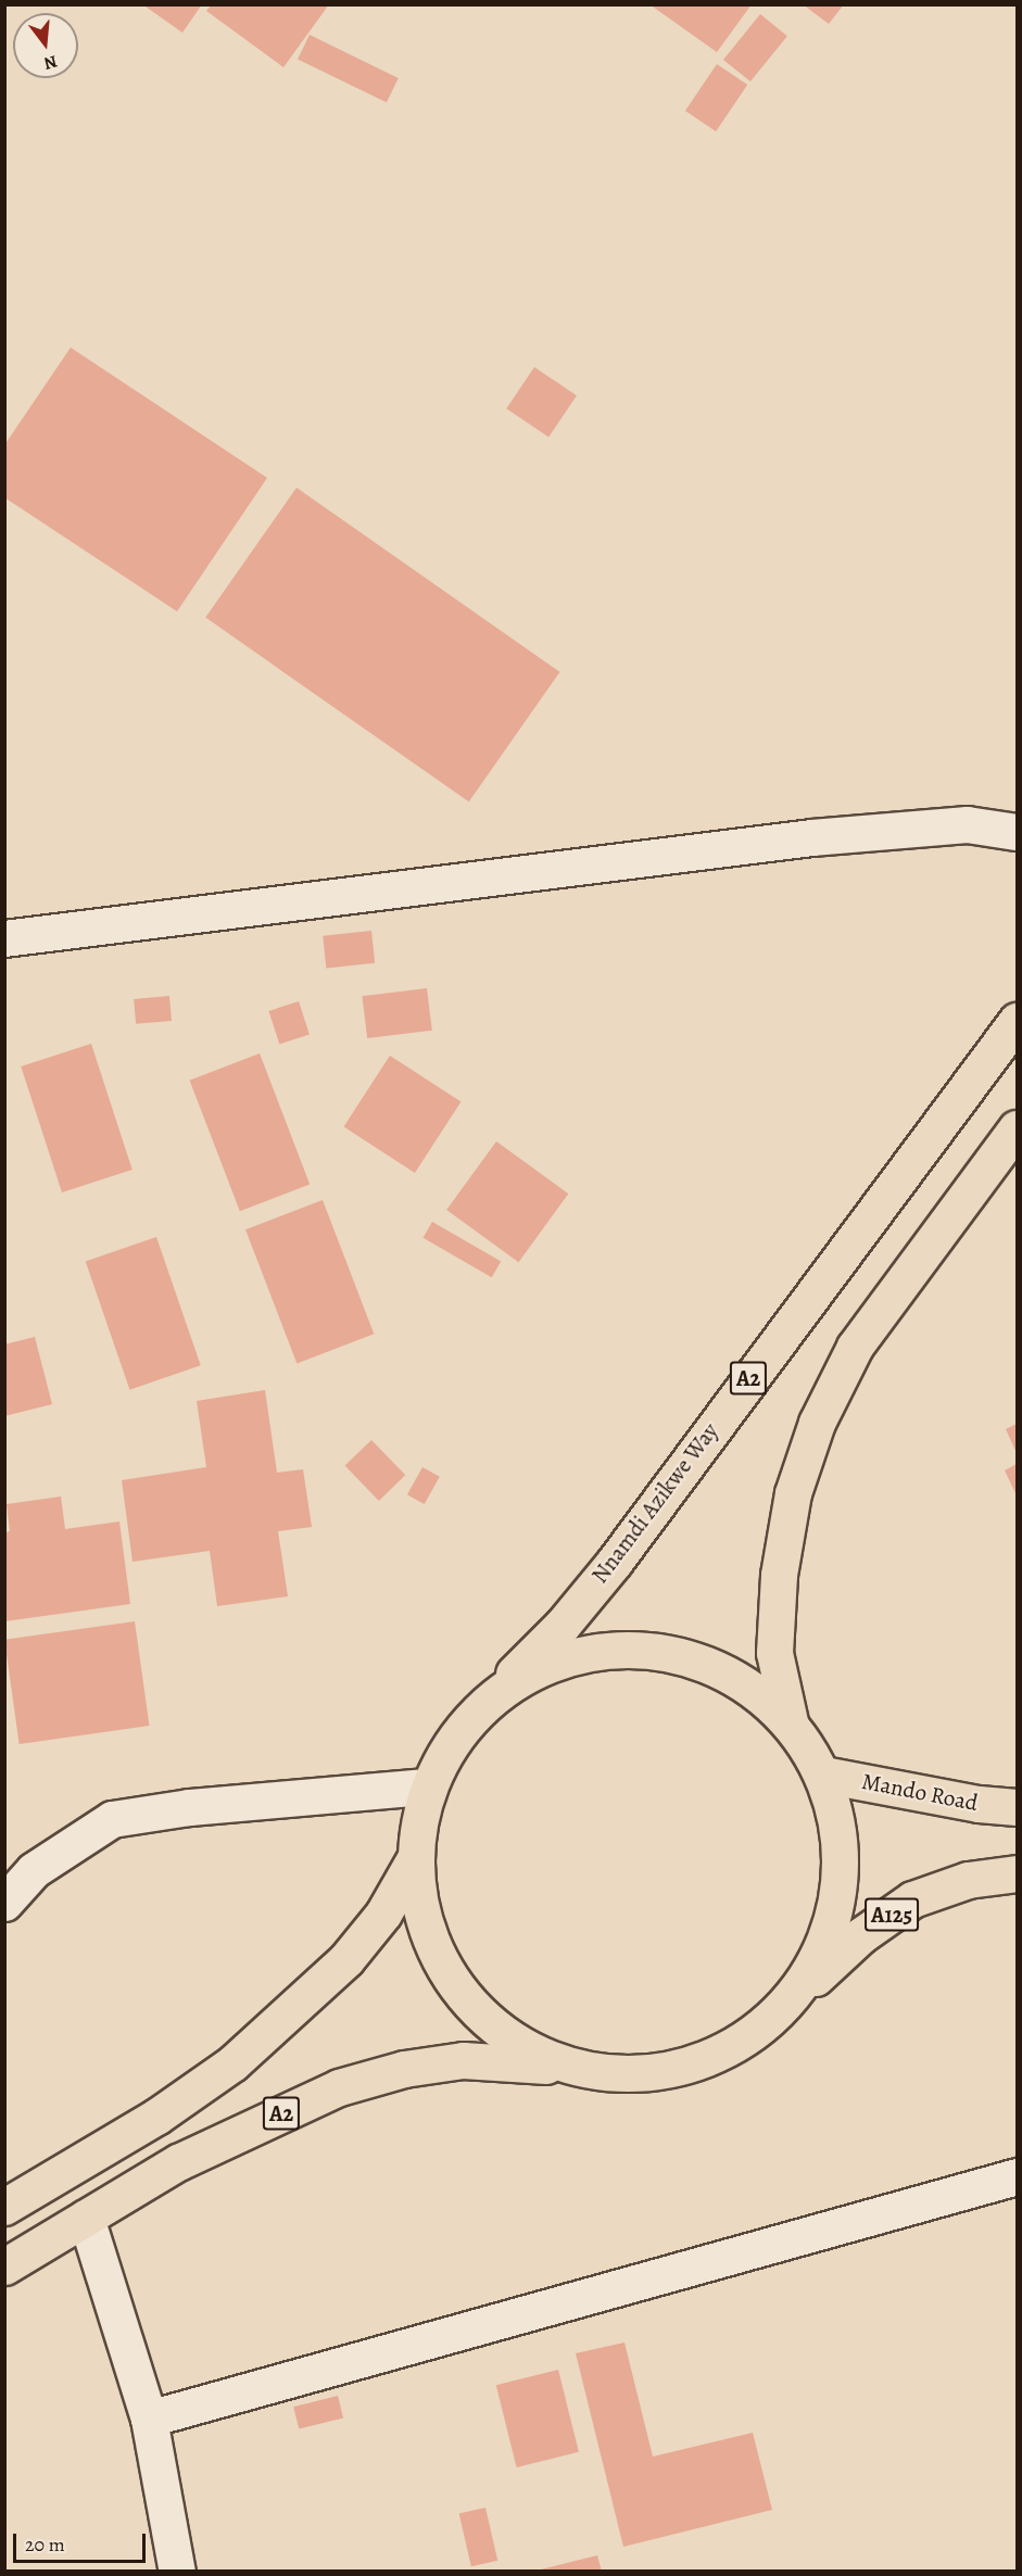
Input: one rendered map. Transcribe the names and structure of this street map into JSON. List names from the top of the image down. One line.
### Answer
{"streets":{"highway":["A2","Nnamdi Azikwe Way","Mando Road","A125"]},"scale_bar":"20 m","north":"bottom"}
